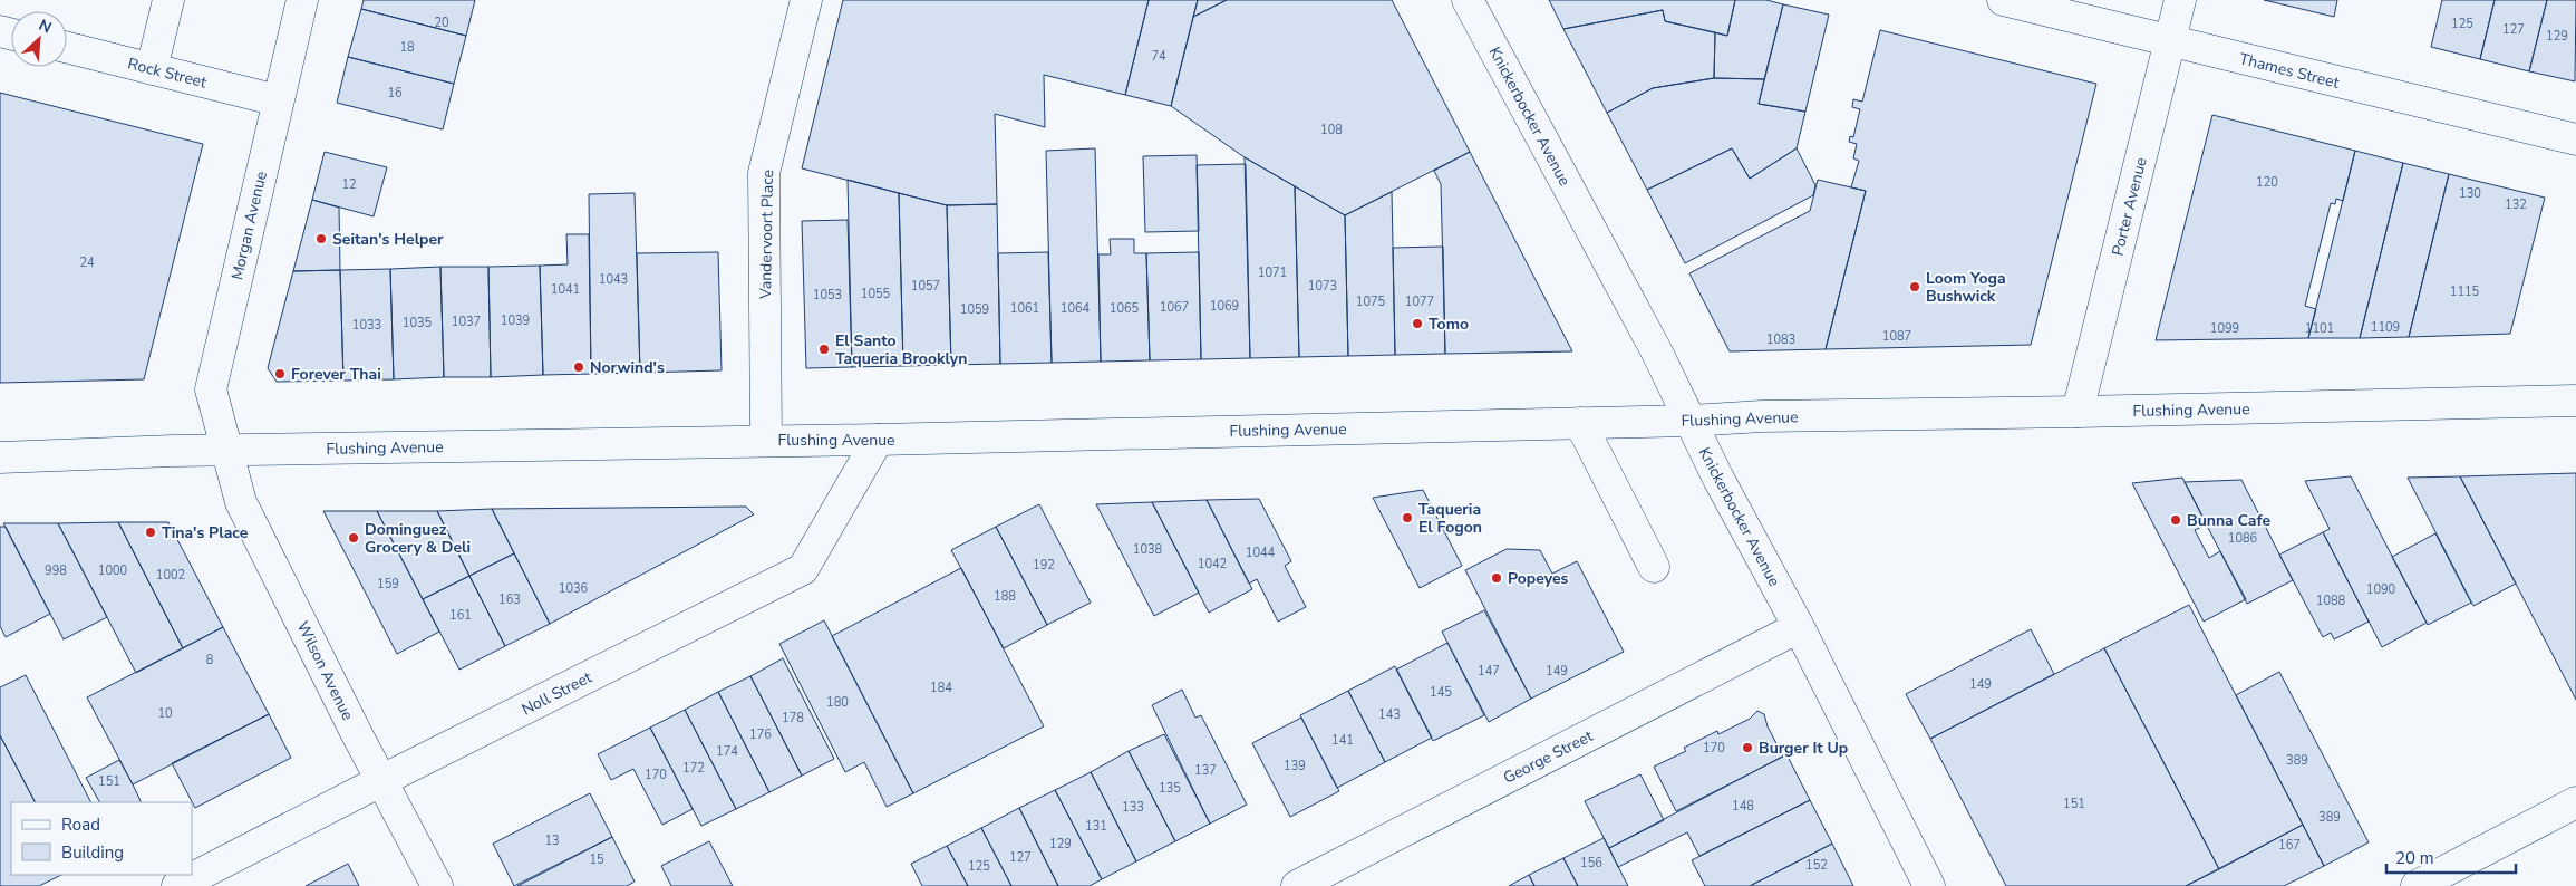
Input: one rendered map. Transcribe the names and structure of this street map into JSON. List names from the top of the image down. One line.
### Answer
{"streets":{"street":["Thames Street","Rock Street","Knickerbocker Avenue","Porter Avenue","Morgan Avenue","Vandervoort Place","Flushing Avenue","Wilson Avenue","Noll Street","George Street"]},"crossings":[["Thames Street","Porter Avenue"],["Rock Street","Morgan Avenue"],["Knickerbocker Avenue","Flushing Avenue"],["Knickerbocker Avenue","George Street"],["Porter Avenue","Flushing Avenue"],["Morgan Avenue","Flushing Avenue"],["Morgan Avenue","Wilson Avenue"],["Vandervoort Place","Flushing Avenue"],["Flushing Avenue","Wilson Avenue"],["Flushing Avenue","Noll Street"],["Wilson Avenue","Noll Street"]],"places":["Seitan's Helper","Loom Yoga Bushwick","Tomo","El Santo Taqueria Brooklyn","Norwind's","Forever Thai","Taqueria El Fogon","Bunna Cafe","Tina's Place","Dominguez Grocery & Deli","Popeyes","Burger It Up"],"house_numbers":["20","125","127","129","18","74","16","108","120","12","130","132","24","1071","1043","1057","1073","1041","1115","1055","1053","1075","1077","1069","1067","1061","1064","1065","1059","1039","1037","1035","1033","1109","1099","1101","1087","1083","1086","1038","1044","1042","192","998","1000","1002","159","1036","1090","188","163","1088","161","8","147","149","149","184","145","180","10","143","178","176","141","170","174","389","139","172","137","170","151","135","151","148","133","389","131","13","129","167","127","15","156","152","125"],"legend":["Road","Building"],"scale_bar":"20 m","north":"top right"}
